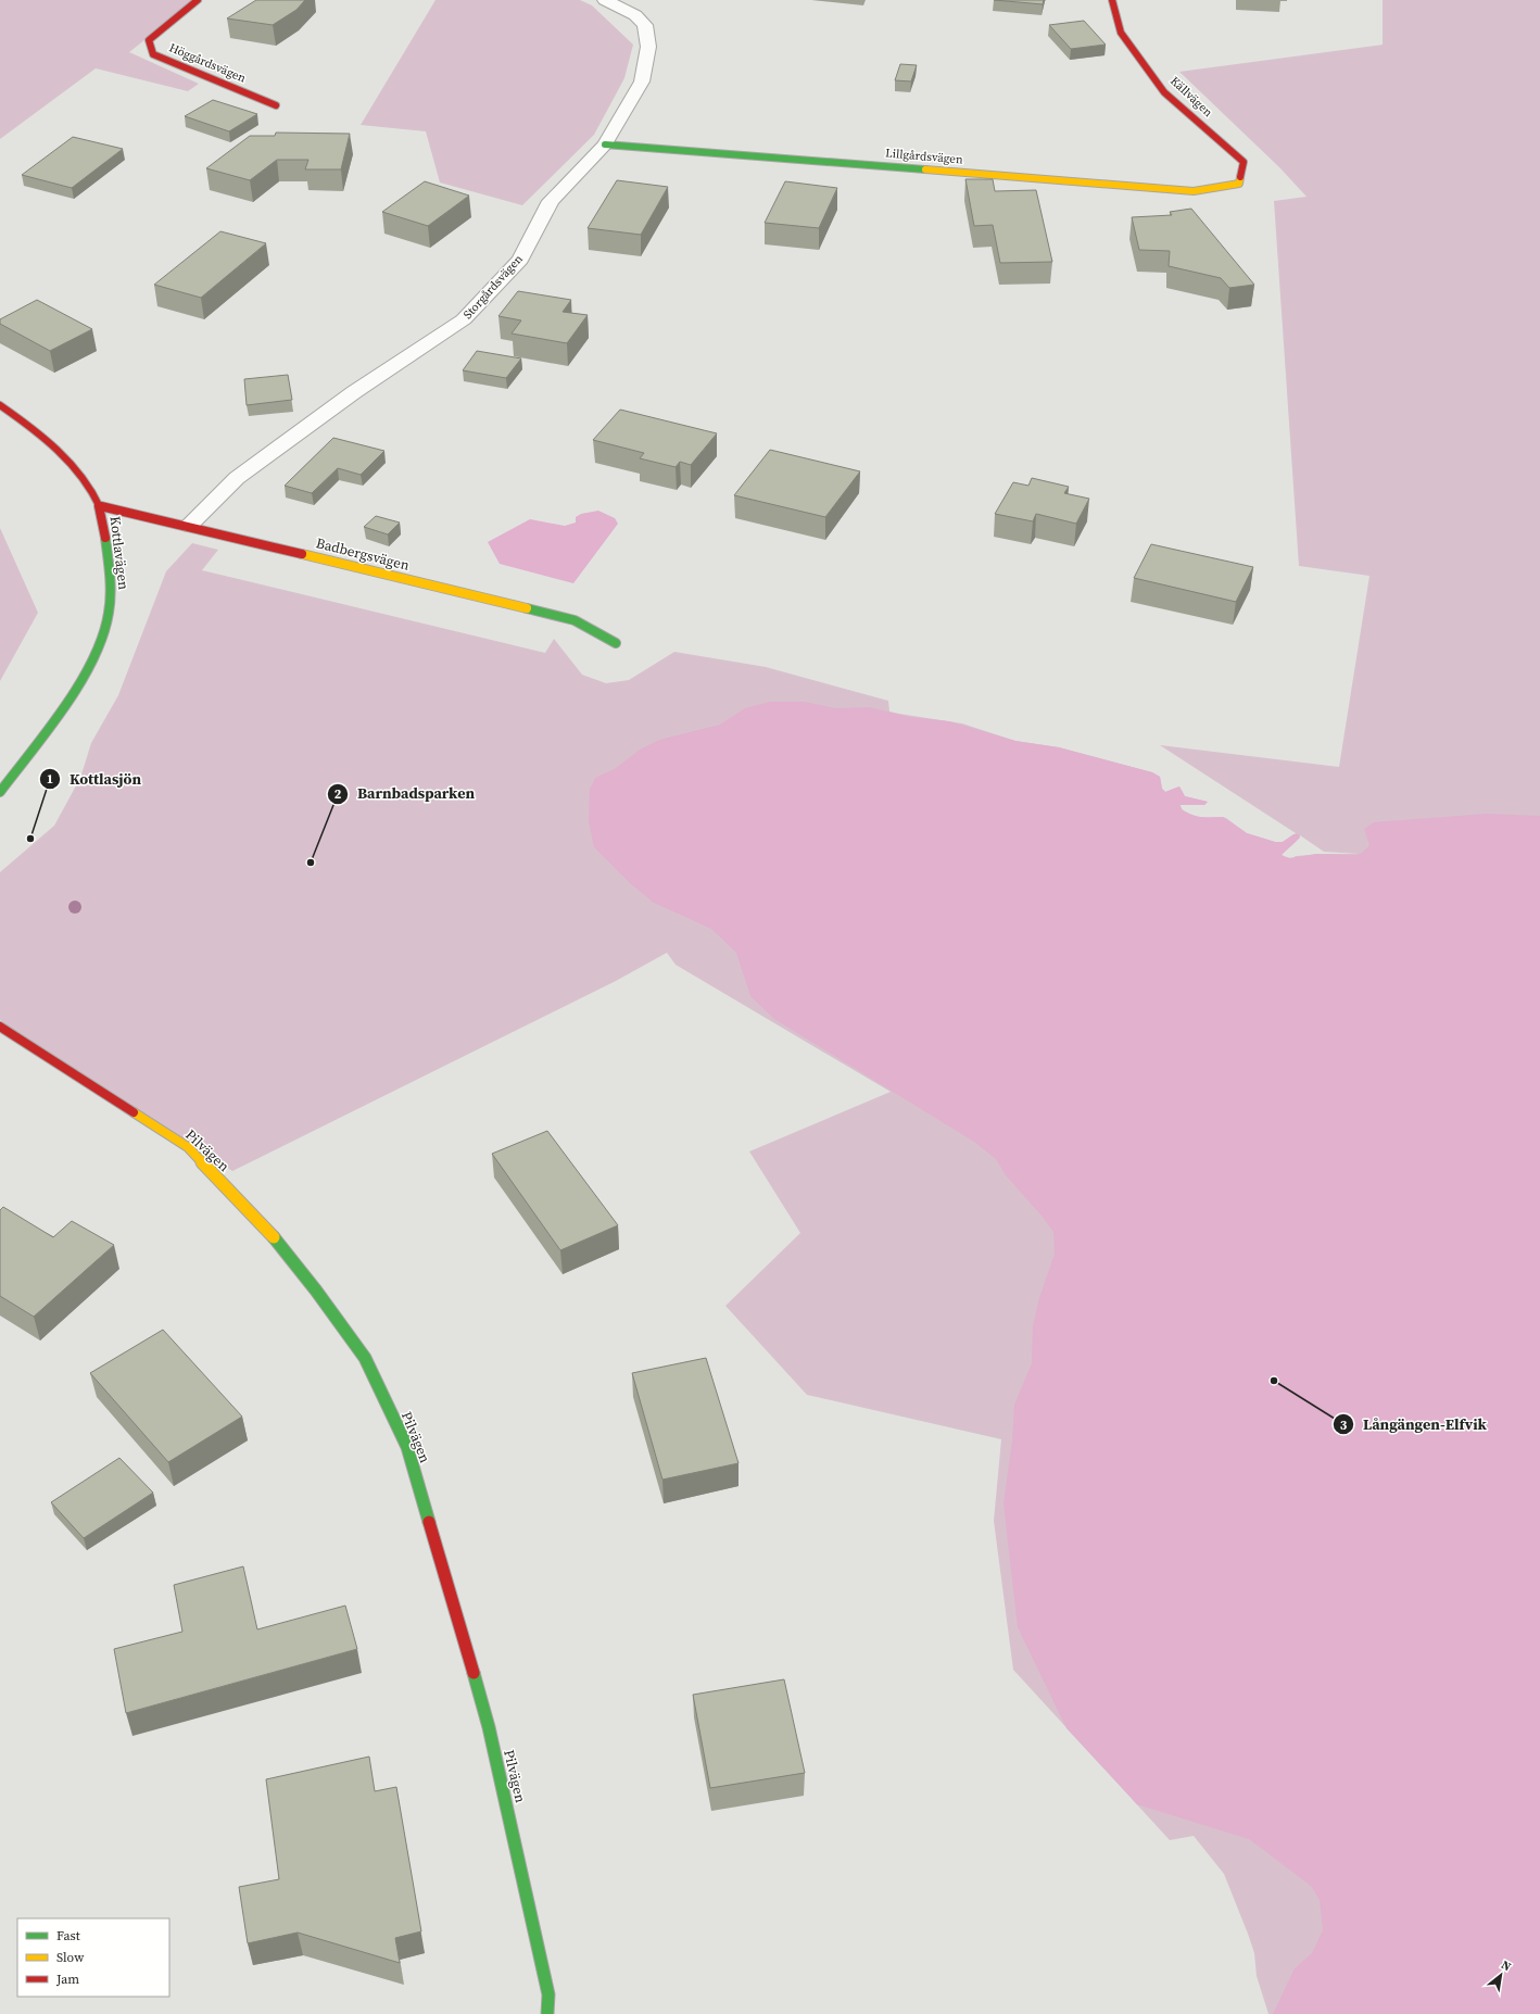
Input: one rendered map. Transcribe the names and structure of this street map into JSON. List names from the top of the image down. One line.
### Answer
{"streets":{"street":["Höggårdsvägen","Källvägen","Lillgårdsvägen","Storgårdsvägen","Kottlavägen","Badbergsvägen","Pilvägen"]},"crossings":[["Källvägen","Lillgårdsvägen"],["Lillgårdsvägen","Storgårdsvägen"],["Storgårdsvägen","Badbergsvägen"],["Kottlavägen","Badbergsvägen"]],"places":["Kottlasjön","Barnbadsparken","Långängen-Elfvik"],"legend":["Fast","Slow","Jam"],"north":"top right"}
